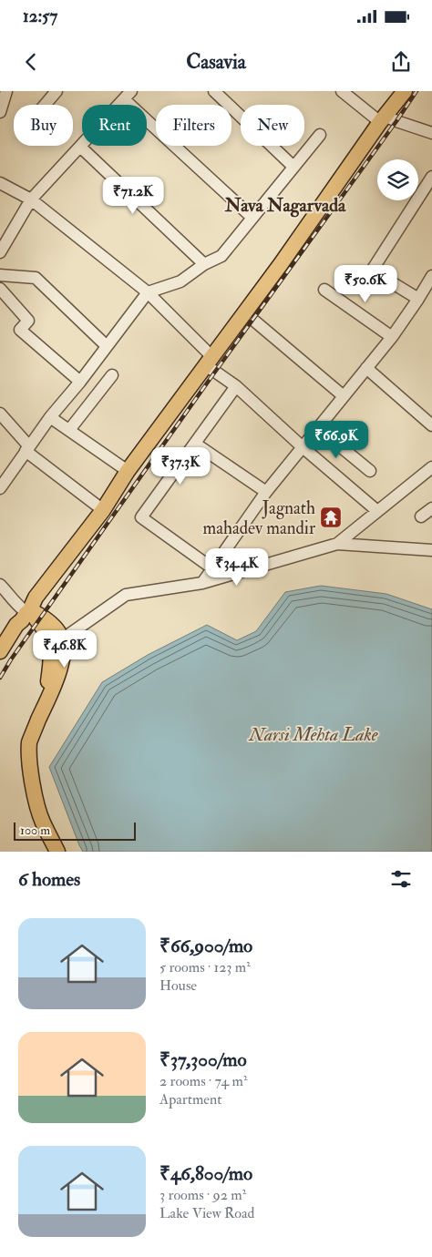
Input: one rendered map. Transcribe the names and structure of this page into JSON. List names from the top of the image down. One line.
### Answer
{"districts":["Nava Nagarvada"],"water":["Narsi Mehta Lake"],"places":{"temple":["Jagnath mahadev mandir"]},"scale_bar":"100 m","page":{"status":"12:57","header":"Casavia","chip":["Buy","Rent","Filters","New"],"price":["₹71.2K","₹50.6K","₹66.9K","₹37.3K","₹34.4K","₹46.8K"],"scale":"100 m","heading":"6 homes","list":[{"name":"₹66,900/mo","note":"5 rooms · 123 m² · House"},{"name":"₹37,300/mo","note":"2 rooms · 74 m² · Apartment"},{"name":"₹46,800/mo","note":"3 rooms · 92 m² · Lake View Road"}]}}
